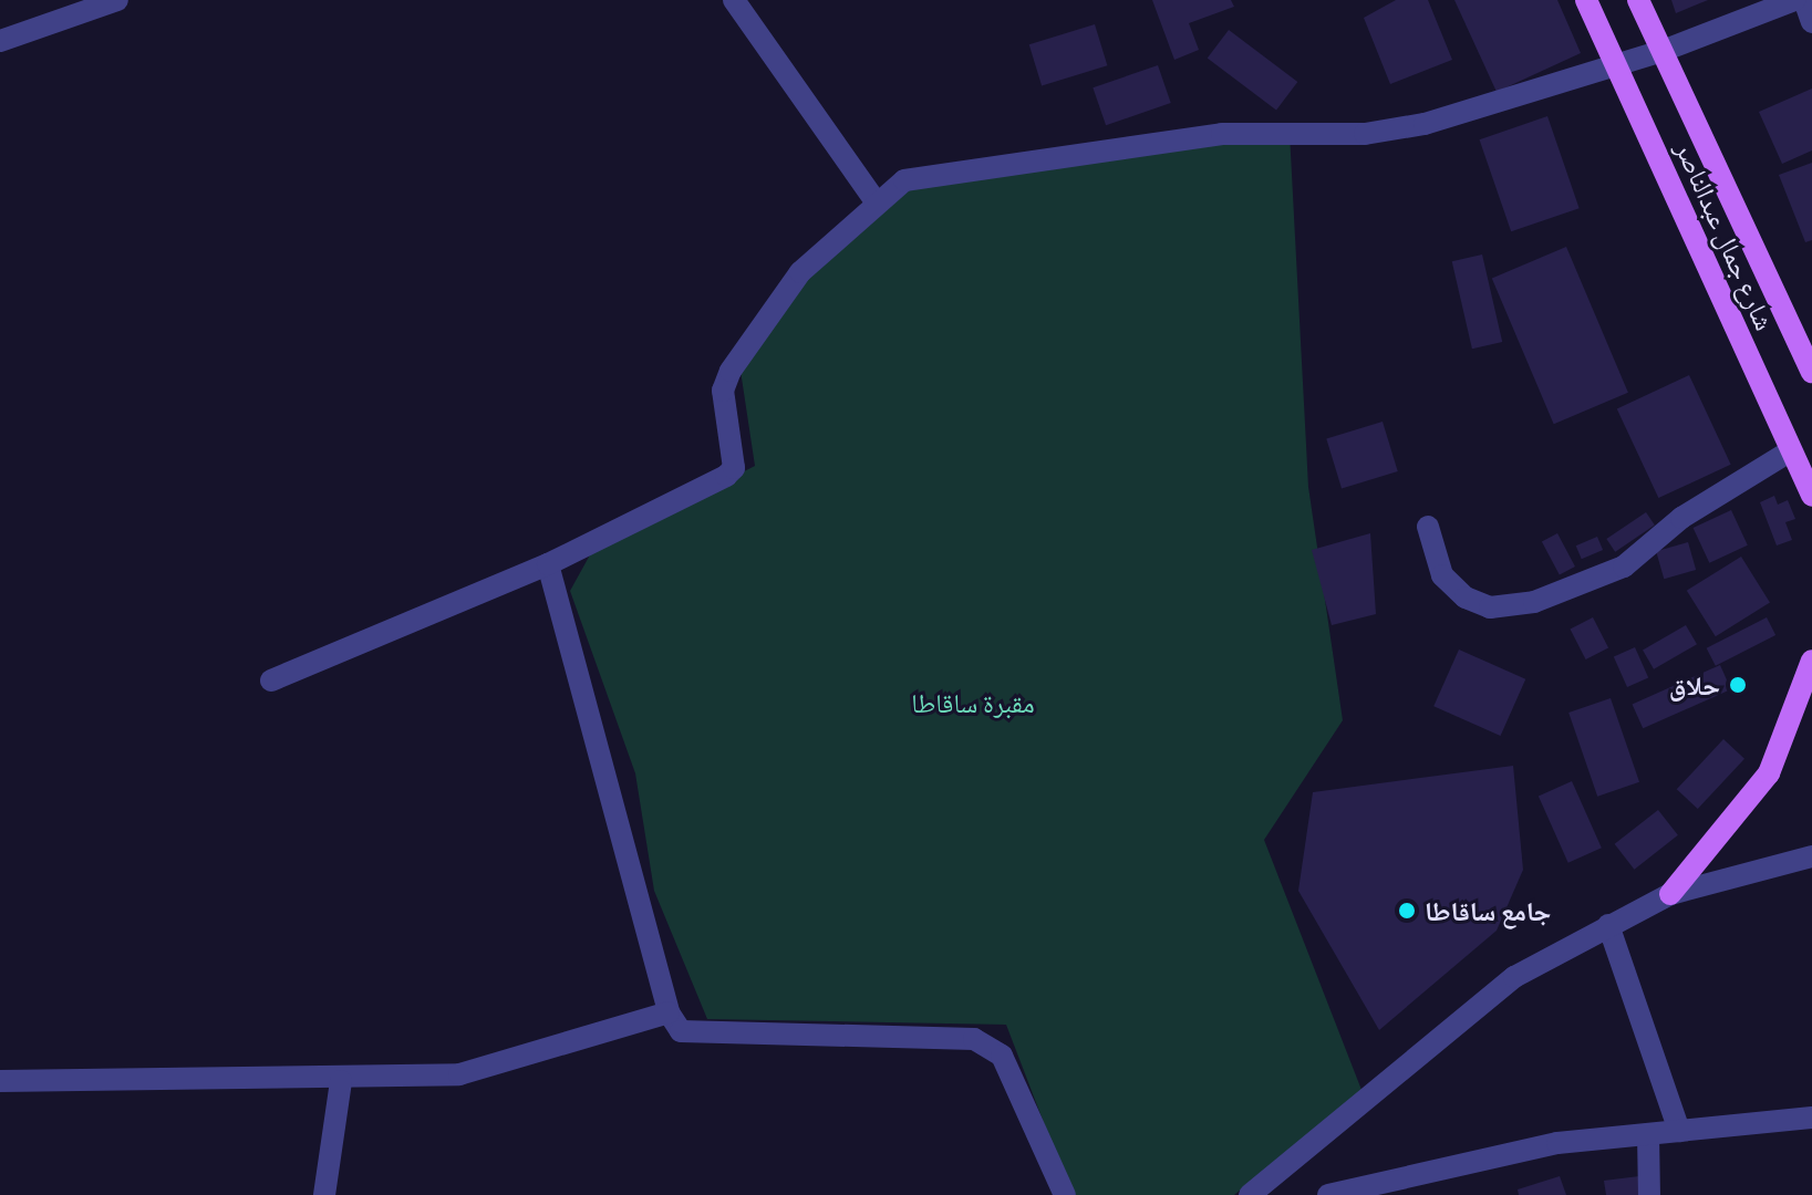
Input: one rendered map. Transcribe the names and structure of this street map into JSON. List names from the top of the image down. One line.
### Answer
{"streets":{"main road":["شارع جمال عبدالناصر"]},"parks":["مقبرة ساقاطا"],"places":["حلاق","جامع ساقاطا"]}
